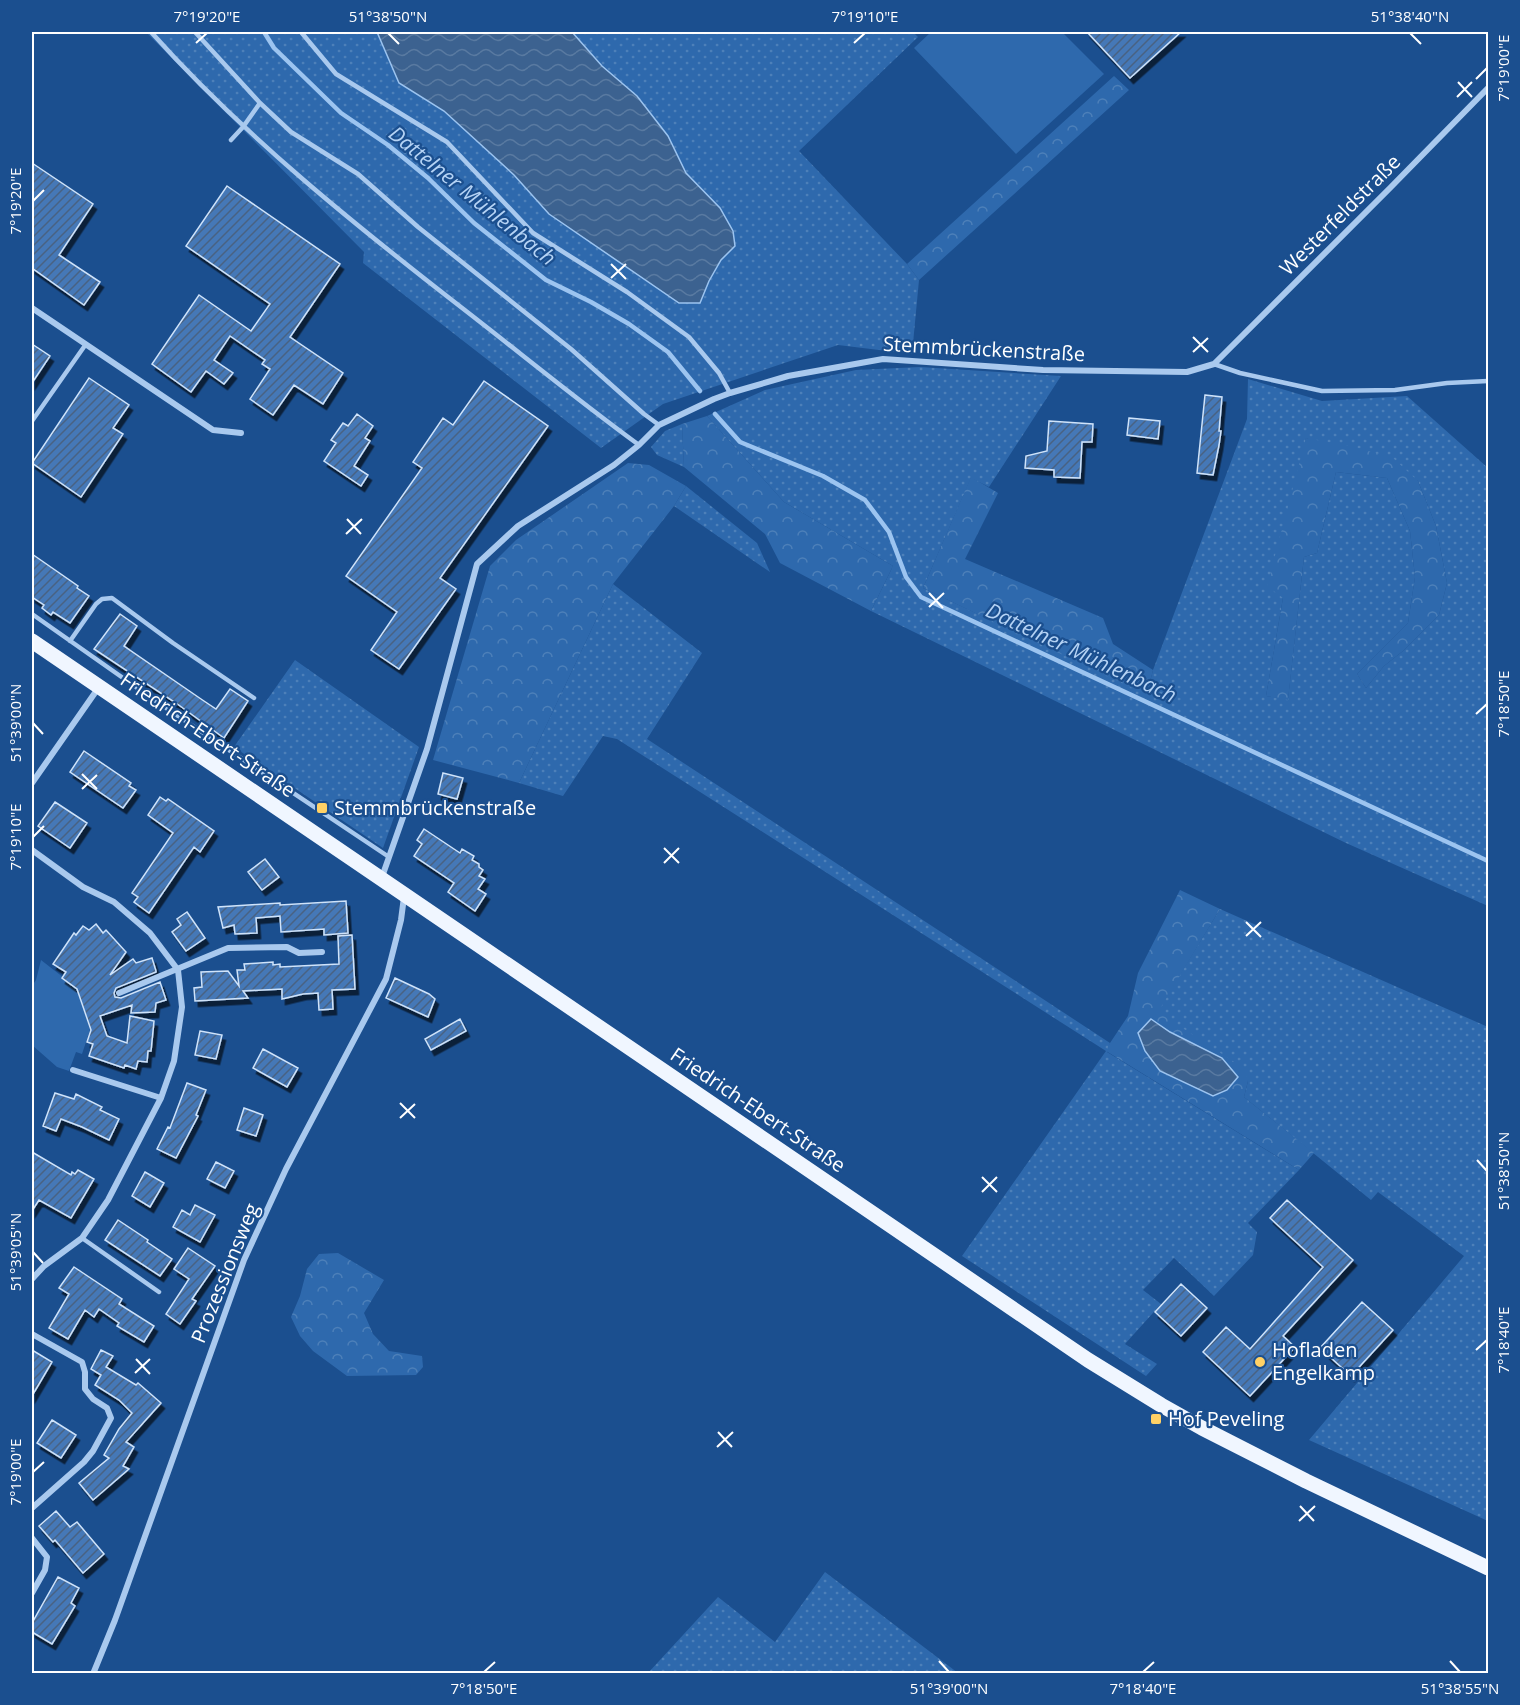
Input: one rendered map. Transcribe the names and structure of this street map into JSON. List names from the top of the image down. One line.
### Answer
{"streets":{"main road":["Friedrich-Ebert-Straße"],"street":["Westerfeldstraße","Stemmbrückenstraße","Prozessionsweg"]},"crossings":[["Westerfeldstraße","Stemmbrückenstraße"],["Friedrich-Ebert-Straße","Prozessionsweg"]],"water":["Dattelner Mühlenbach"],"places":{"transit":["Stemmbrückenstraße","Hof Peveling"],"other":["Hofladen Engelkamp"]},"coordinates":["7°19'20\"E","51°38'50\"N","7°19'10\"E","51°38'40\"N","7°19'00\"E","7°18'50\"E","51°39'00\"N","51°39'05\"N","7°18'40\"E","51°38'55\"N"]}
